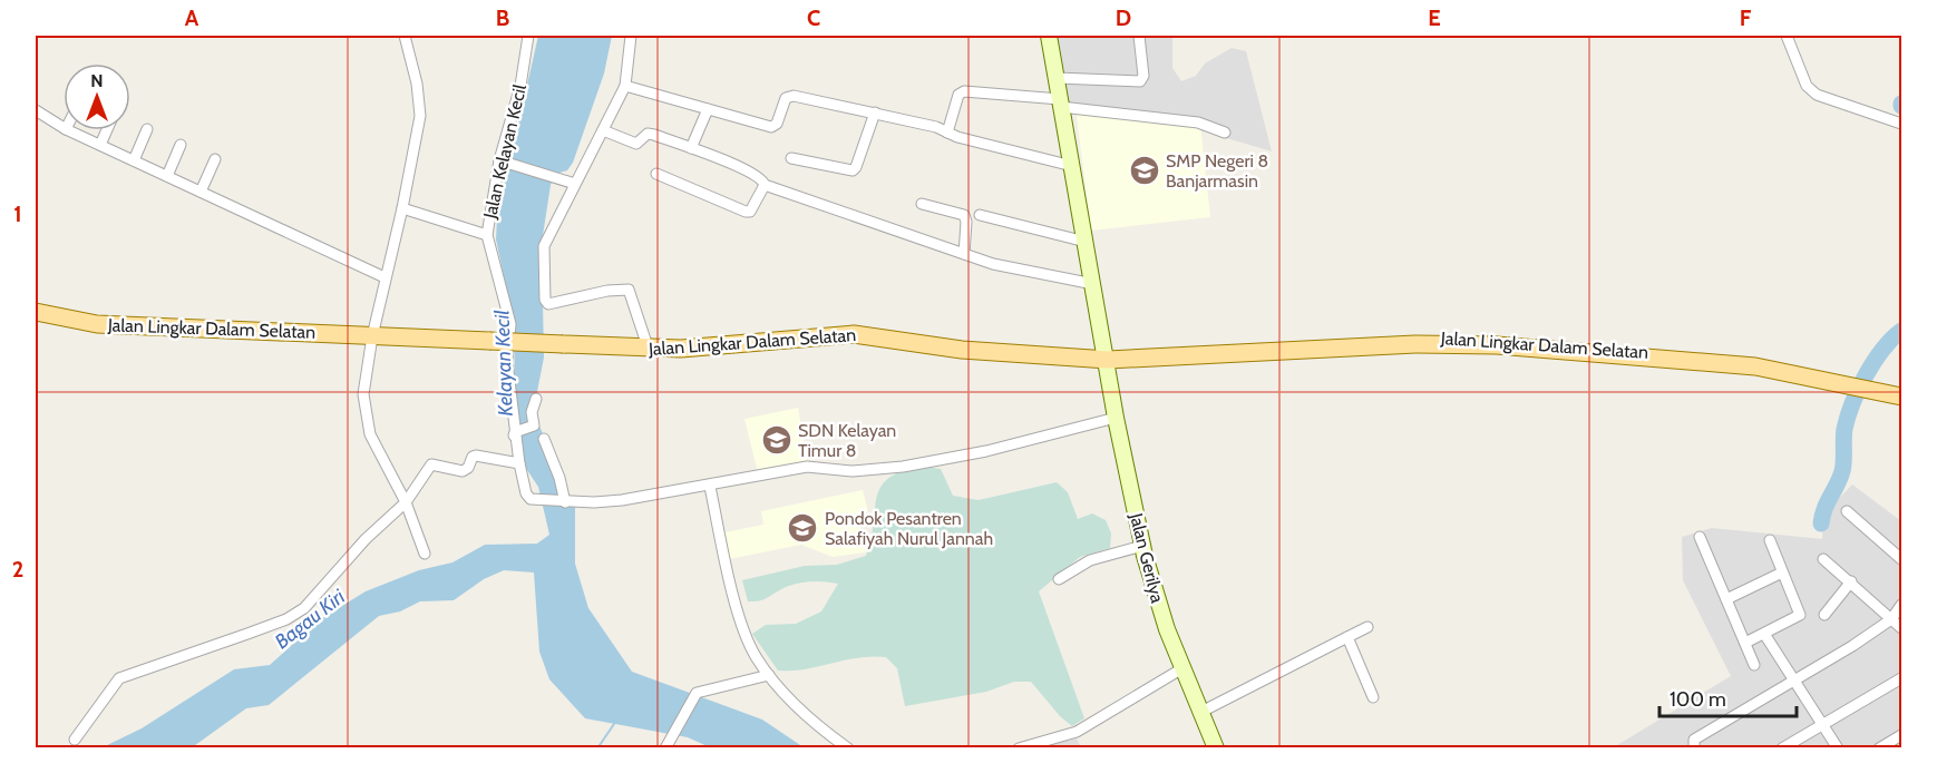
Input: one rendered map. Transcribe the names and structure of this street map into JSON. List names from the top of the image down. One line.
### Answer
{"streets":{"main road":["Jalan Lingkar Dalam Selatan"],"street":["Jalan Kelayan Kecil","Jalan Gerilya"]},"crossings":[["Jalan Lingkar Dalam Selatan","Jalan Gerilya"]],"water":["Kelayan Kecil","Bagau Kiri"],"places":{"school or university":["SMP Negeri 8 Banjarmasin","SDN Kelayan Timur 8","Pondok Pesantren Salafiyah Nurul Jannah"]},"scale_bar":"100 m","north":"top","grid":{"columns":["A","B","C","D","E","F"],"rows":["1","2"]}}
